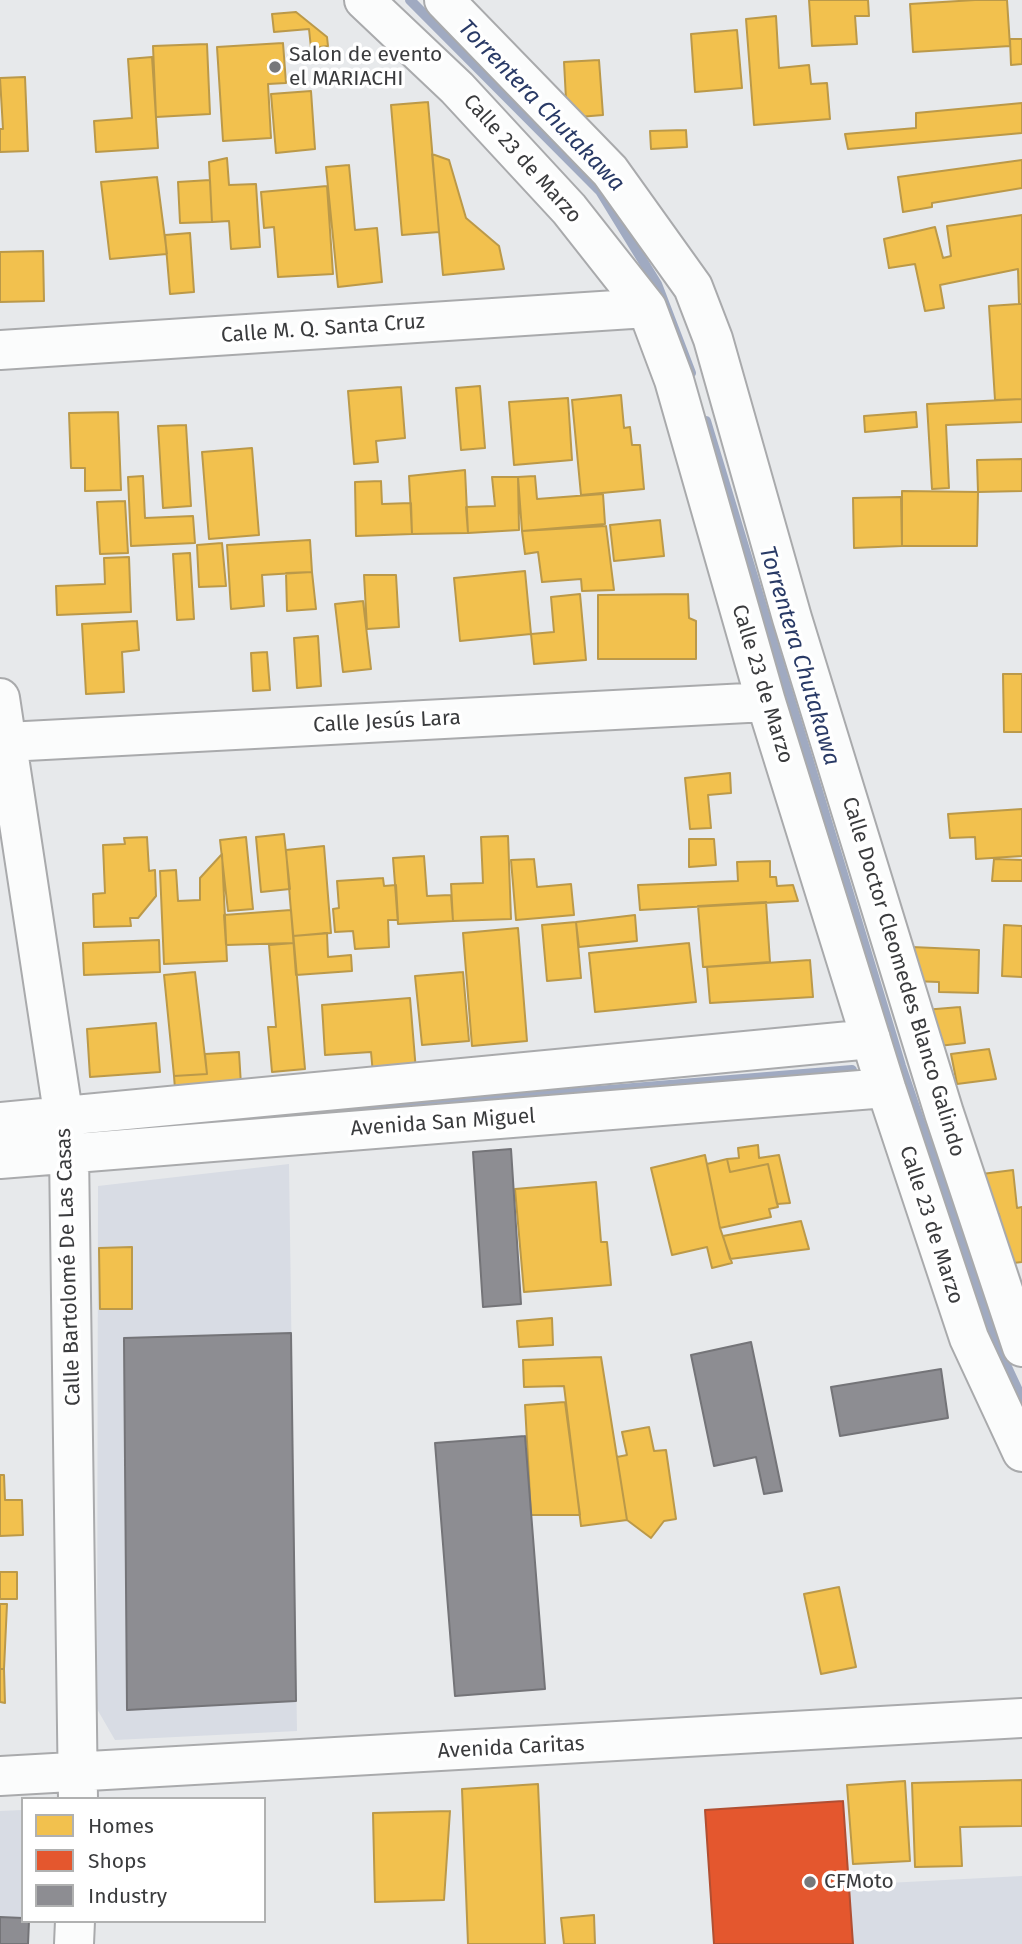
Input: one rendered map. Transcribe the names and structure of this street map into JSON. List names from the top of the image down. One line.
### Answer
{"streets":{"street":["Calle 23 de Marzo","Calle M. Q. Santa Cruz","Calle Jesús Lara","Calle Doctor Cleomedes Blanco Galindo","Avenida San Miguel","Calle Bartolomé De Las Casas","Avenida Caritas"]},"crossings":[["Calle 23 de Marzo","Calle M. Q. Santa Cruz"],["Calle 23 de Marzo","Calle Jesús Lara"],["Calle 23 de Marzo","Avenida San Miguel"],["Calle Jesús Lara","Calle Bartolomé De Las Casas"],["Avenida San Miguel","Calle Bartolomé De Las Casas"],["Calle Bartolomé De Las Casas","Avenida Caritas"]],"water":["Torrentera Chutakawa"],"places":["Salon de evento el MARIACHI","CFMoto"],"legend":["Homes","Shops","Industry"]}
